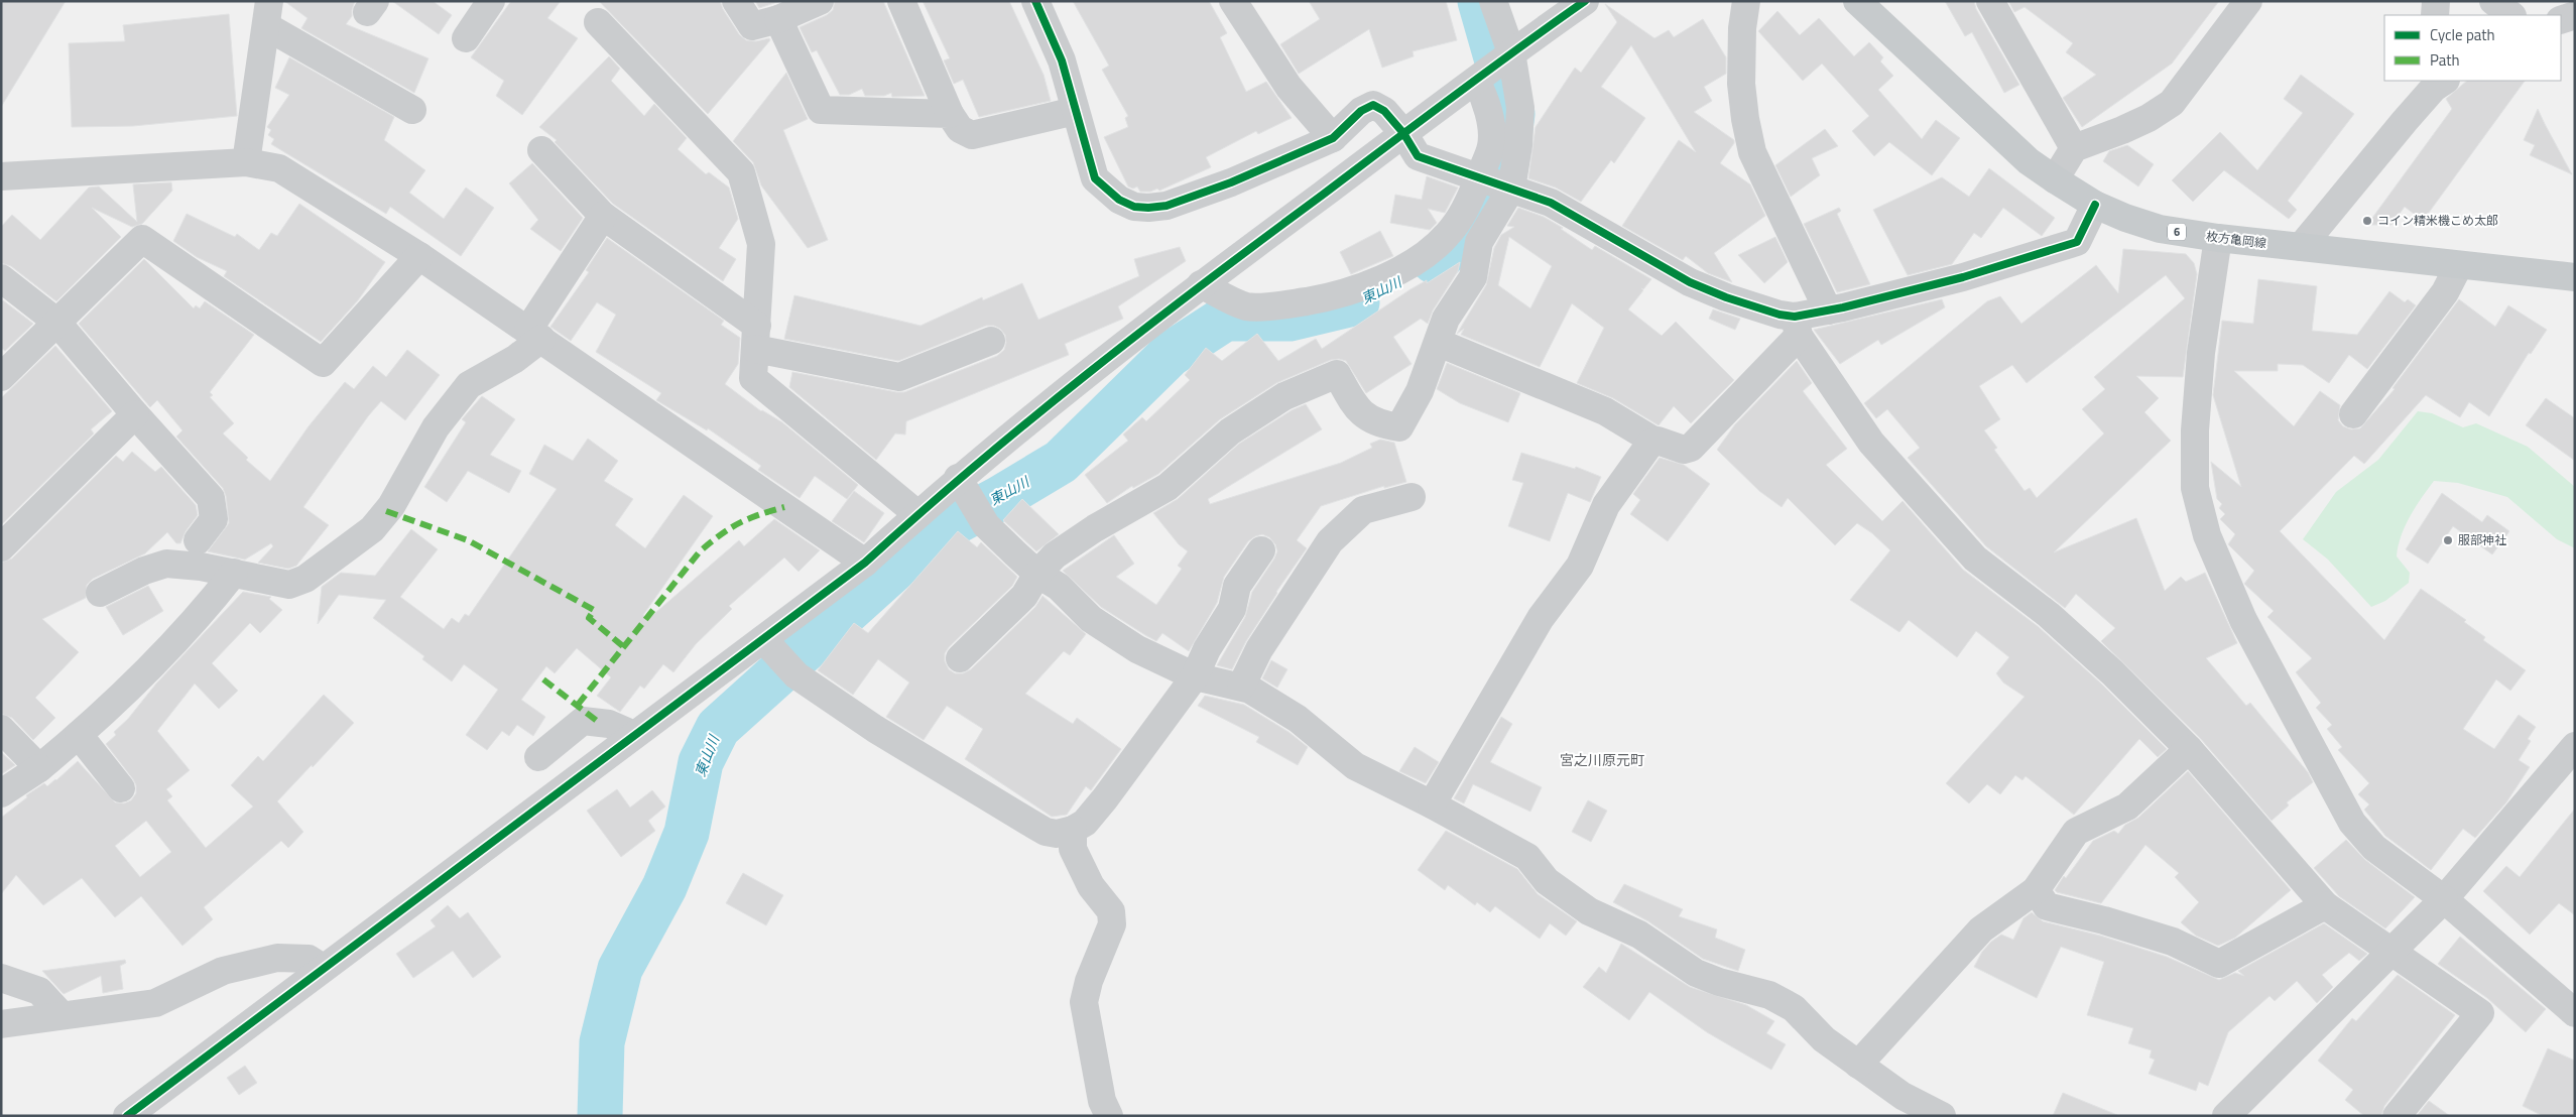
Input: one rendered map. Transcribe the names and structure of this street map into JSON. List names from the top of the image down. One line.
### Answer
{"streets":{"main road":["6","枚方亀岡線"]},"districts":["宮之川原元町"],"water":["東山川"],"places":["コイン精米機こめ太郎","服部神社"],"legend":["Cycle path","Path"]}
